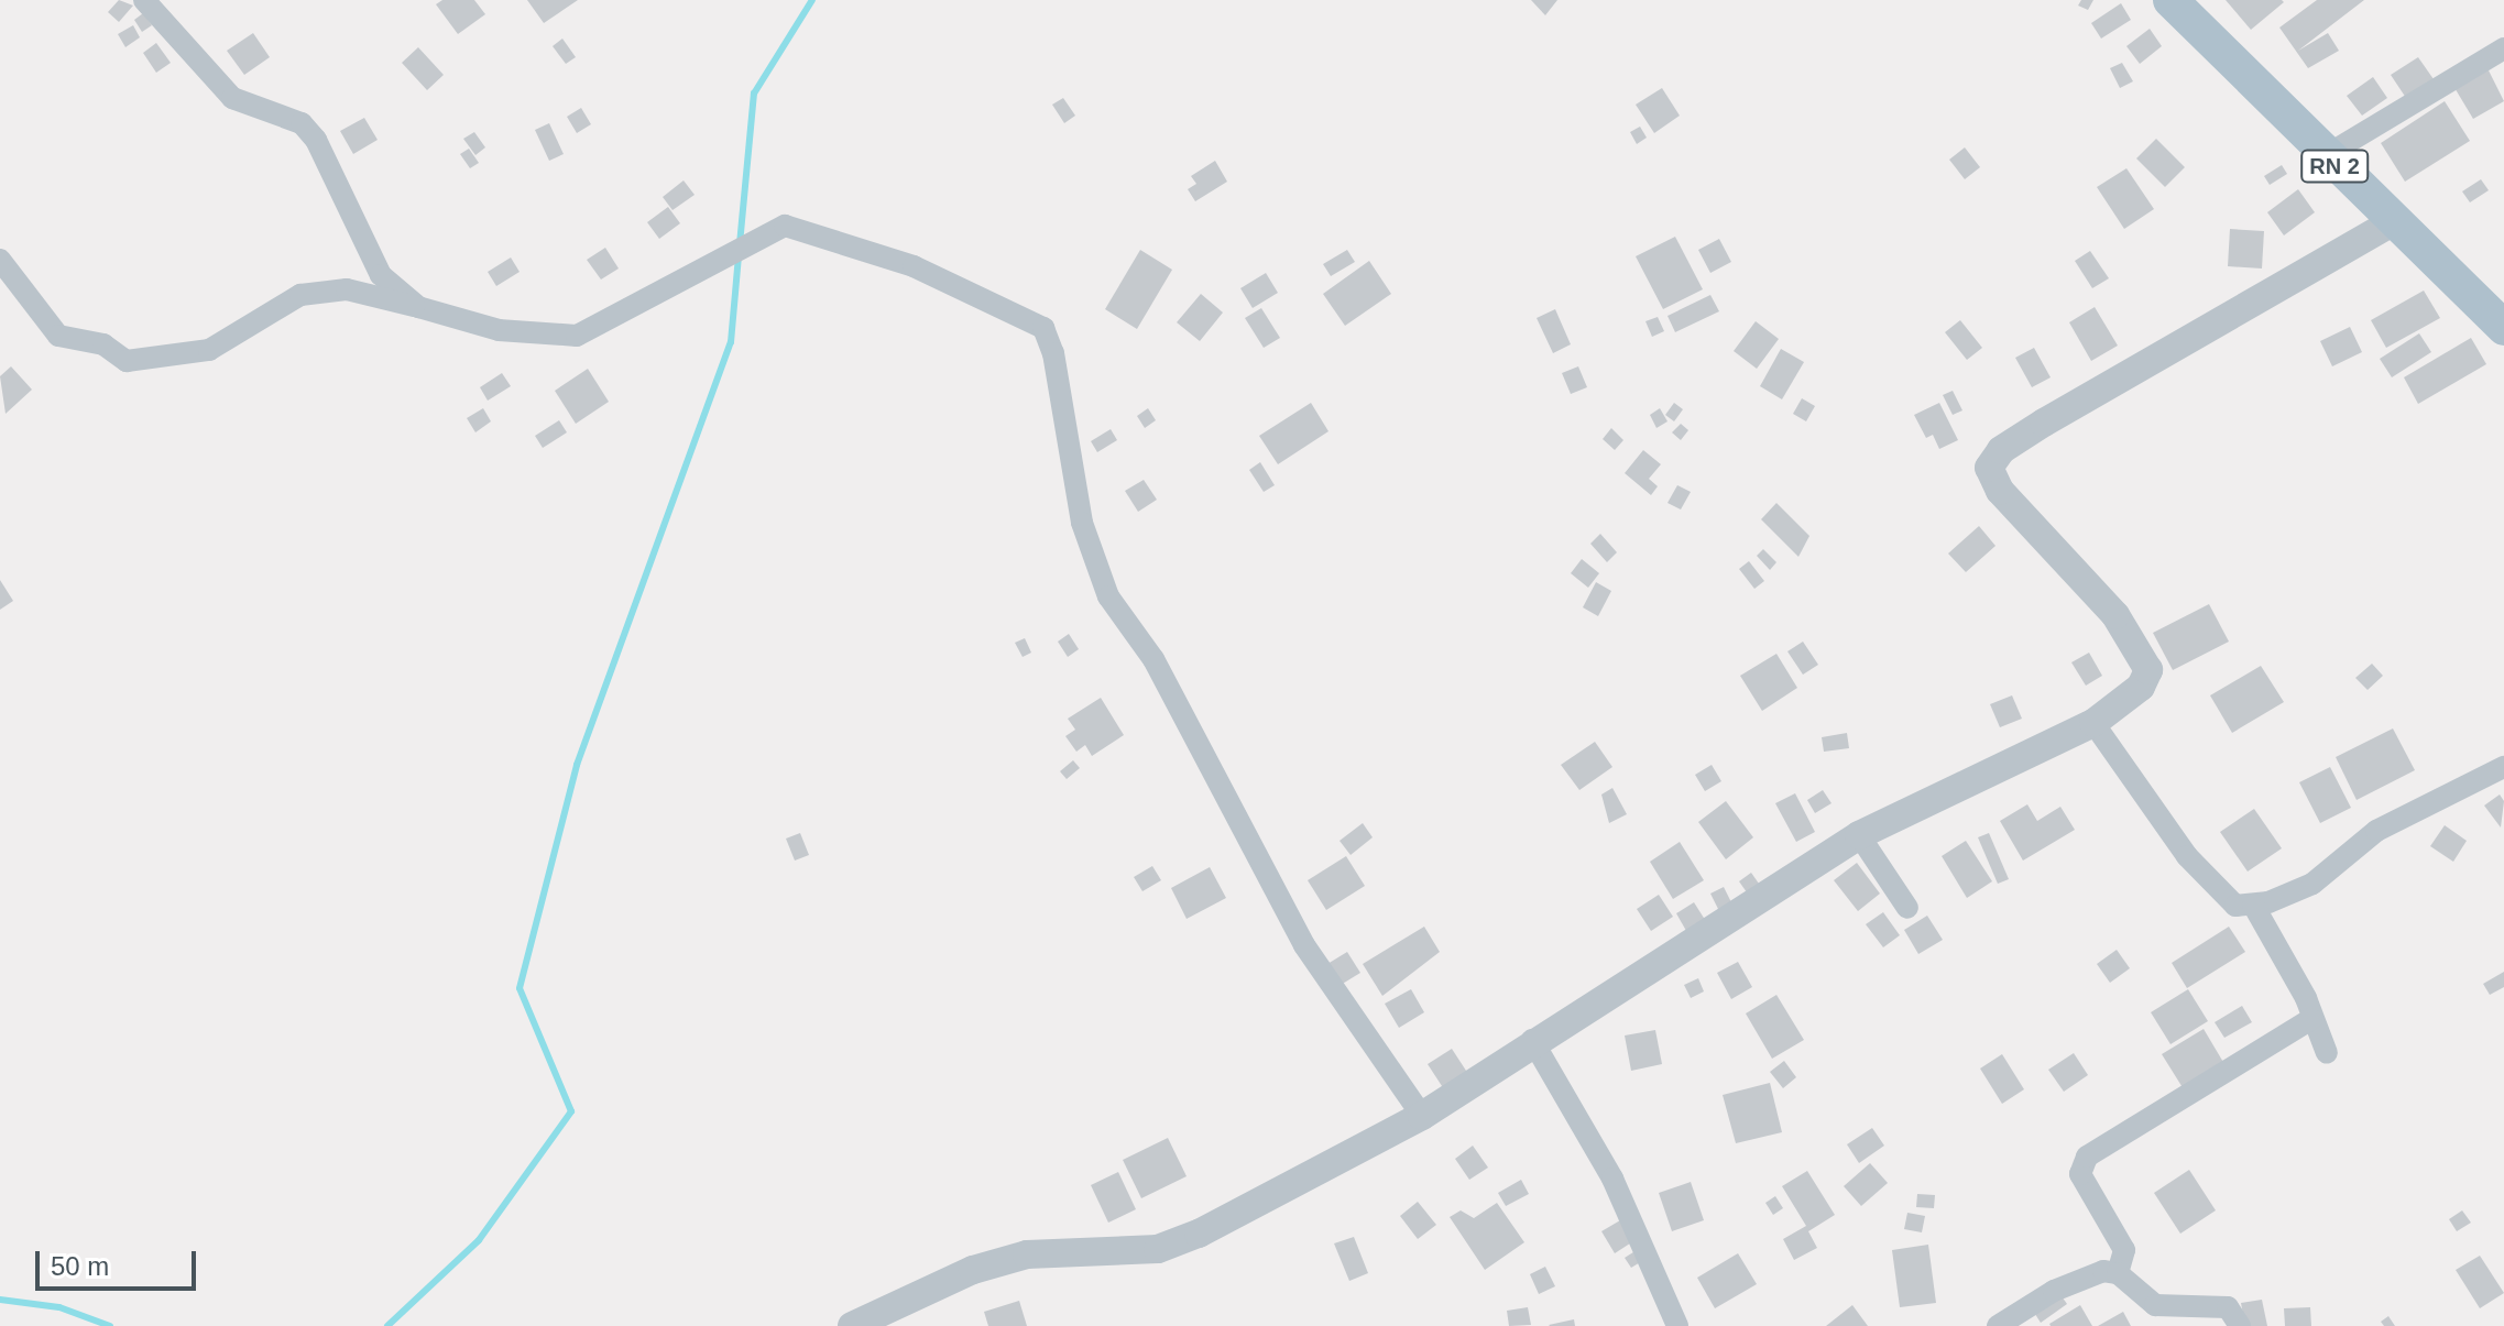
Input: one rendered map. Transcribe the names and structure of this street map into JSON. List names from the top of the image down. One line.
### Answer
{"streets":{"main road":["RN 2"]},"scale_bar":"50 m"}
